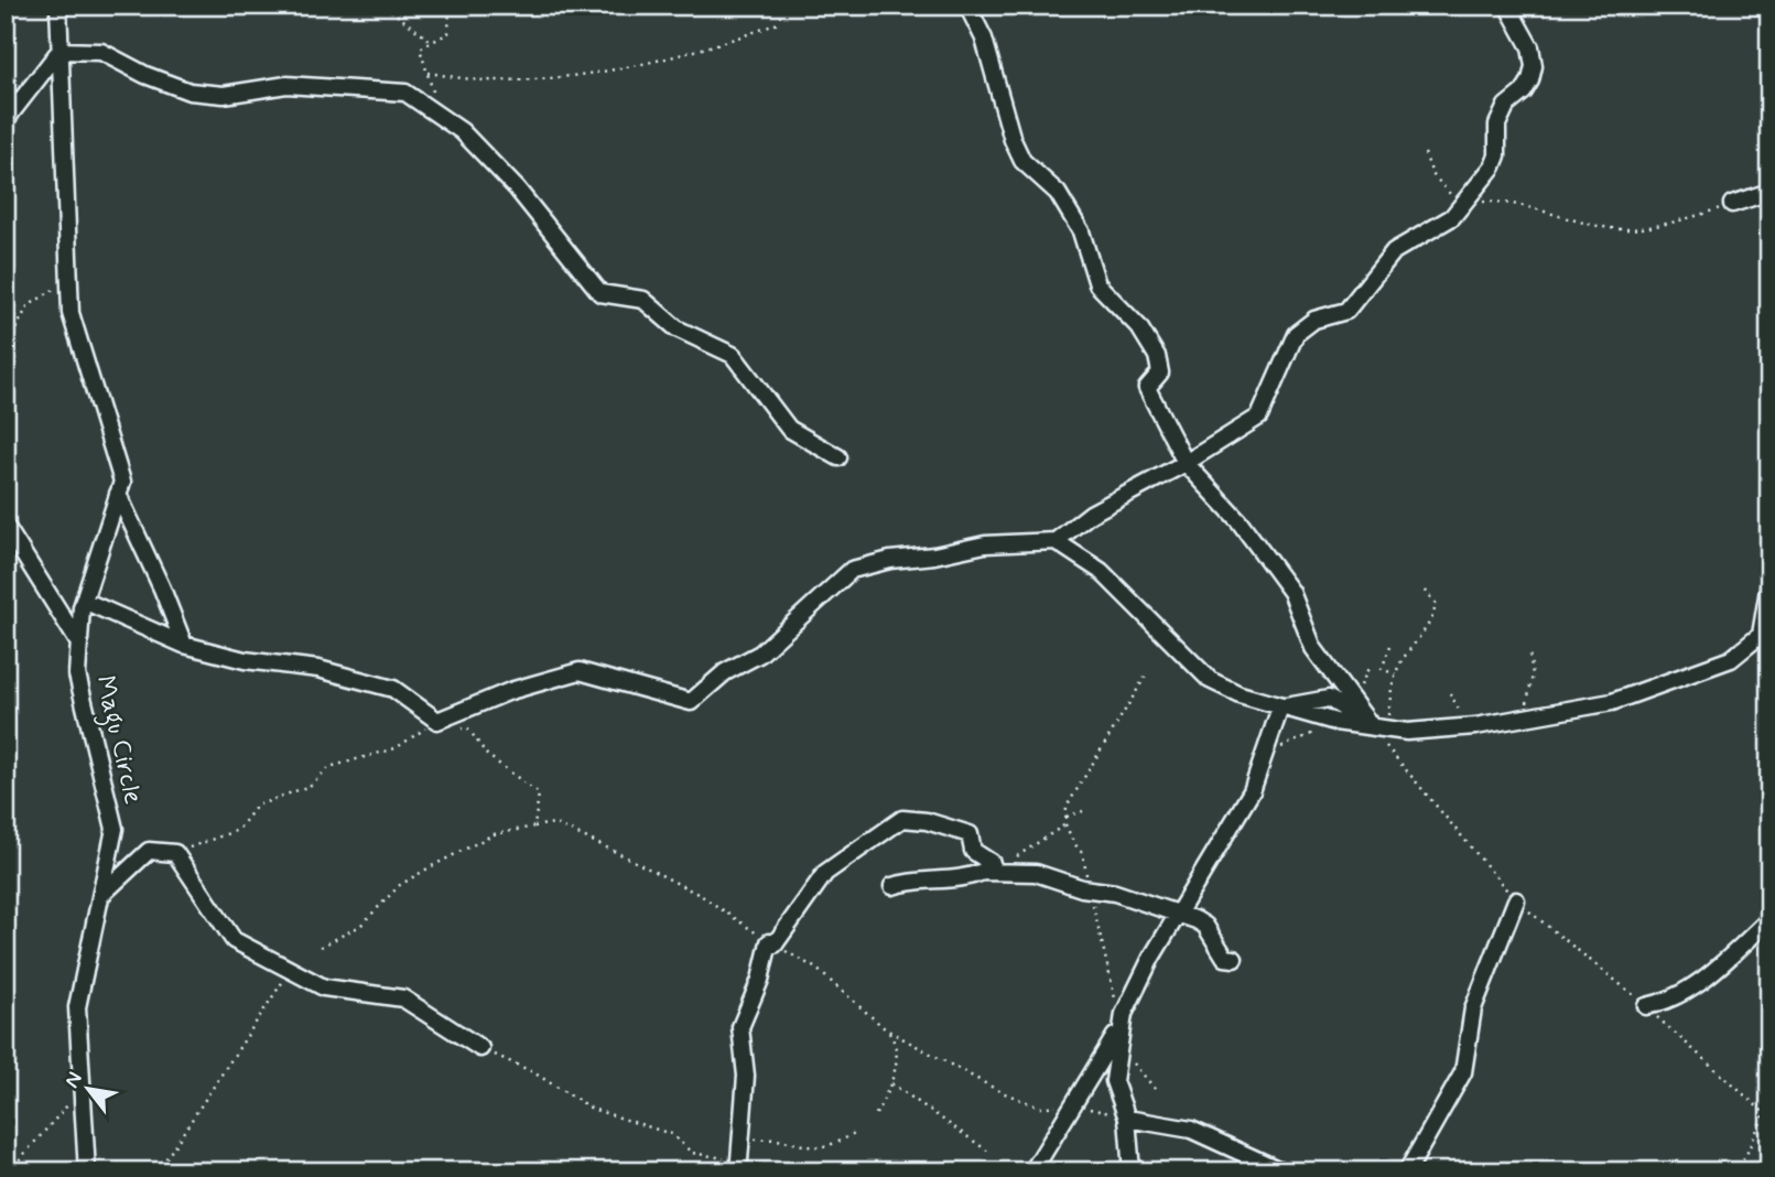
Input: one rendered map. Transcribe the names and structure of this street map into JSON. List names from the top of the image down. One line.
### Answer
{"streets":{"street":["Magu Circle"]},"north":"top left"}
